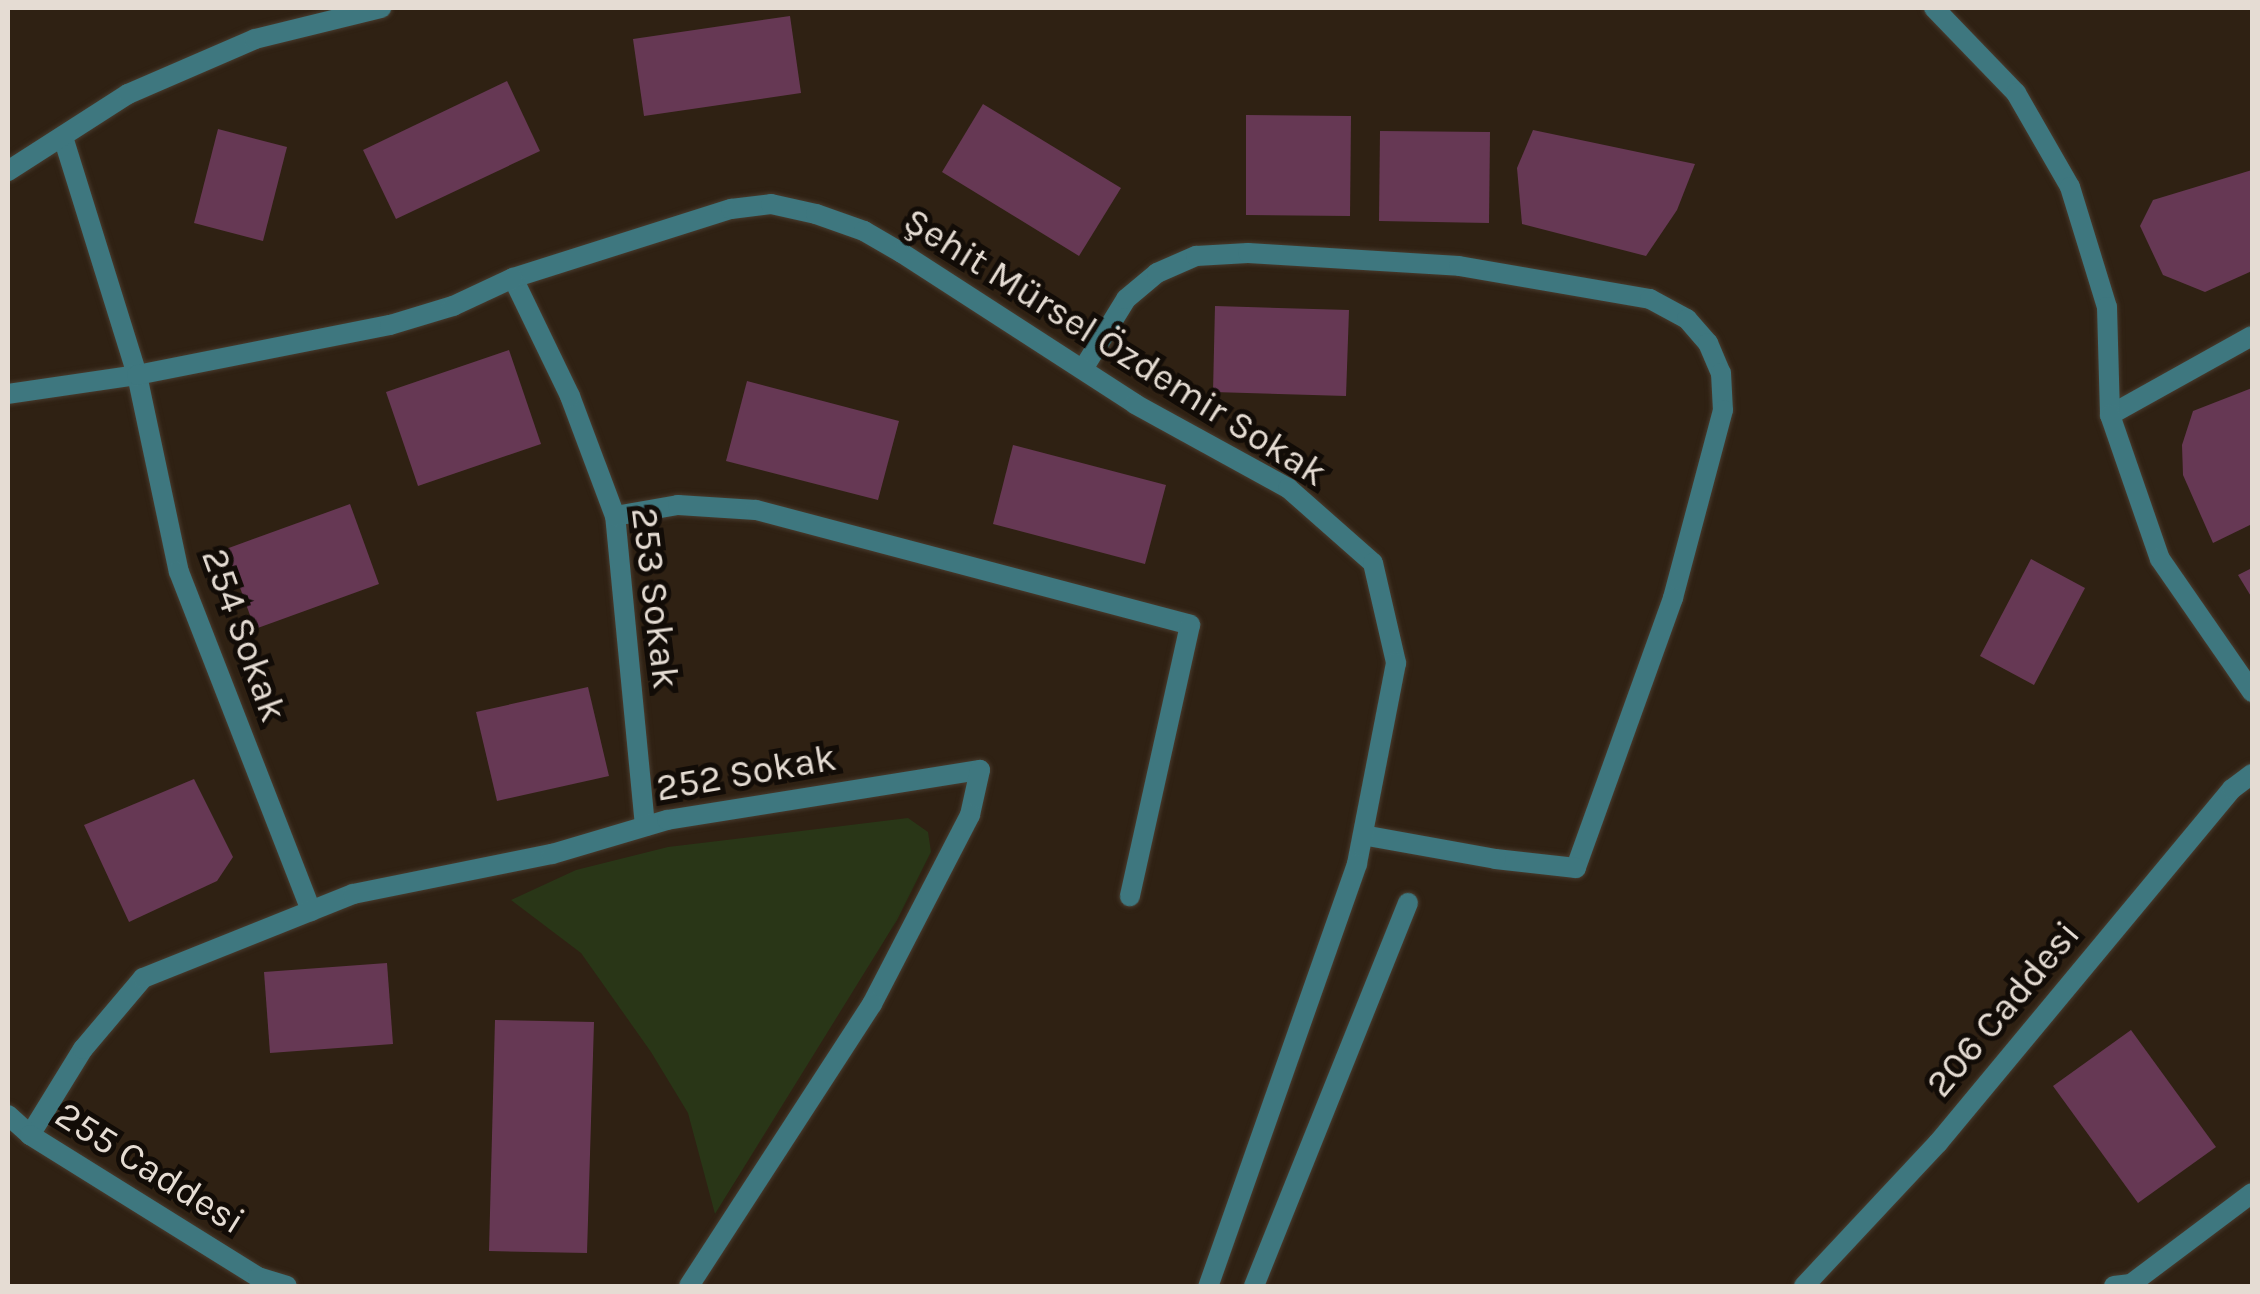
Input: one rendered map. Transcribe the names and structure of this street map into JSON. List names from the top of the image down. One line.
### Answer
{"streets":{"street":["Şehit Mürsel Özdemir Sokak","253 Sokak","254 Sokak","252 Sokak","206 Caddesi","255 Caddesi"]},"crossings":[["Şehit Mürsel Özdemir Sokak","253 Sokak"],["Şehit Mürsel Özdemir Sokak","254 Sokak"],["253 Sokak","252 Sokak"],["254 Sokak","252 Sokak"],["252 Sokak","255 Caddesi"]]}
